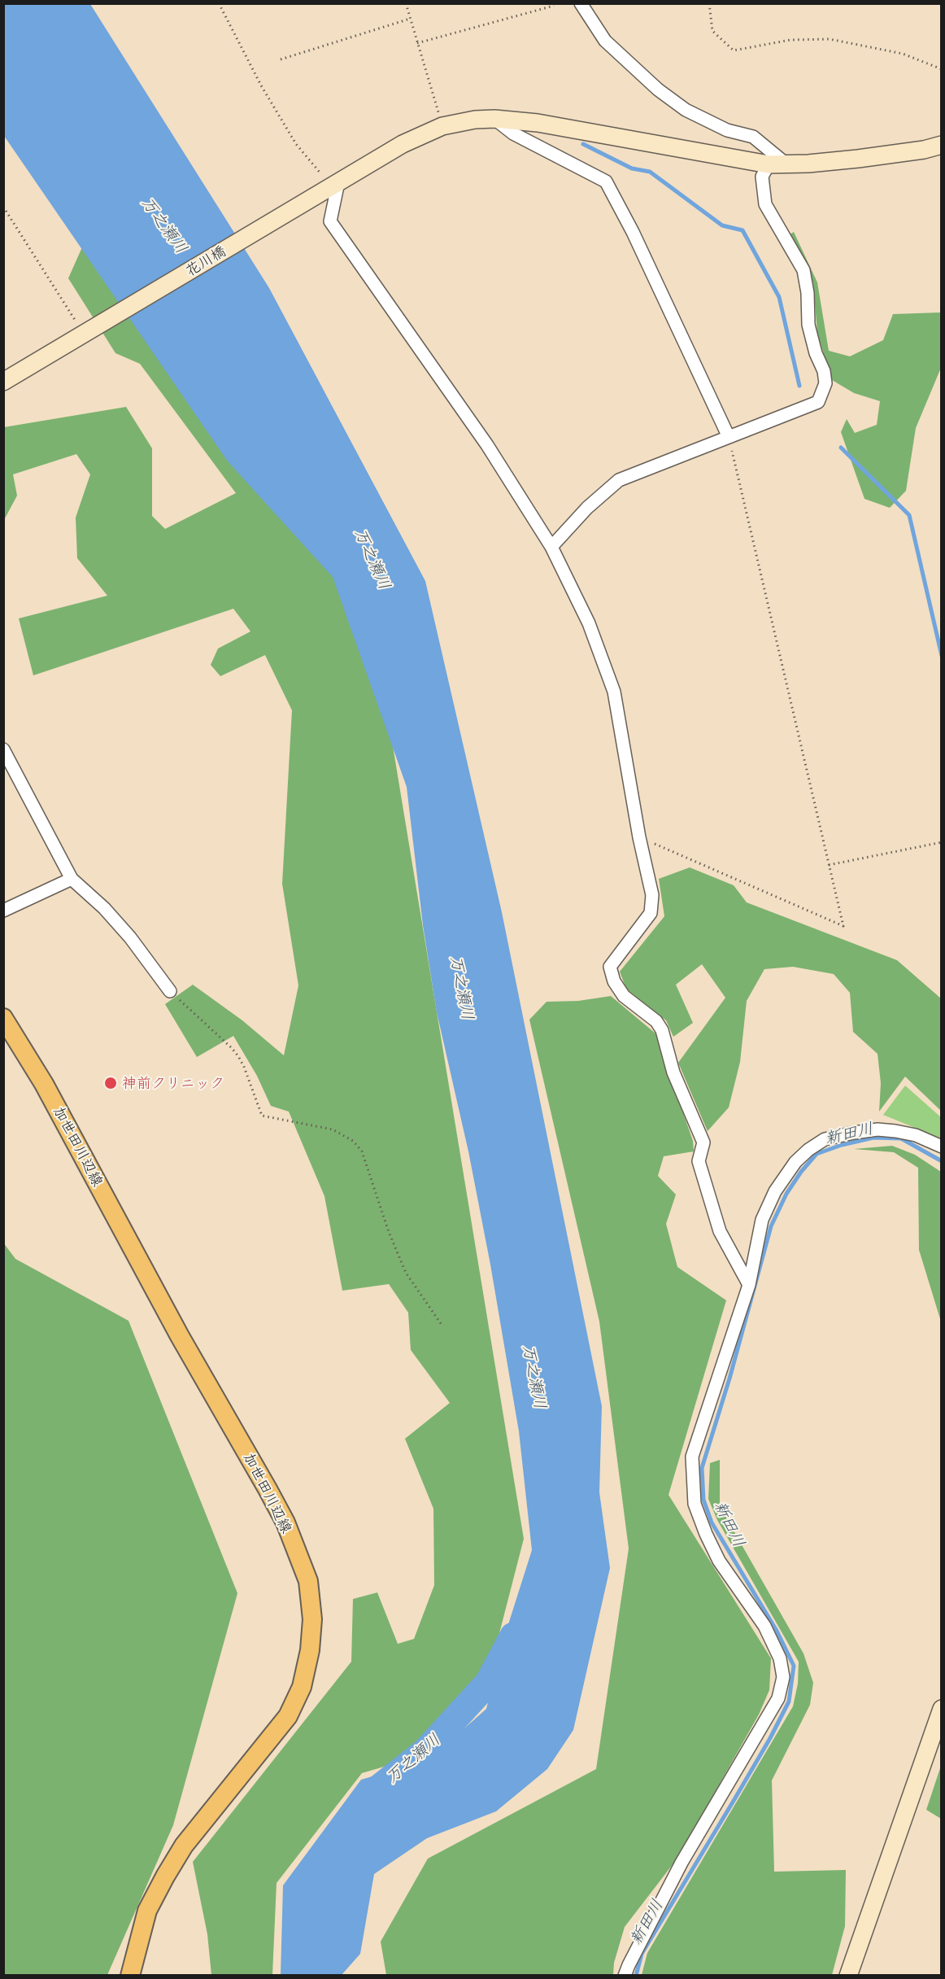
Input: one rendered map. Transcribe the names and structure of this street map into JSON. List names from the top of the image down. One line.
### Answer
{"streets":{"main road":["加世田川辺線"],"street":["花川橋"]},"water":["万之瀬川","新田川"],"places":["神前クリニック"]}
